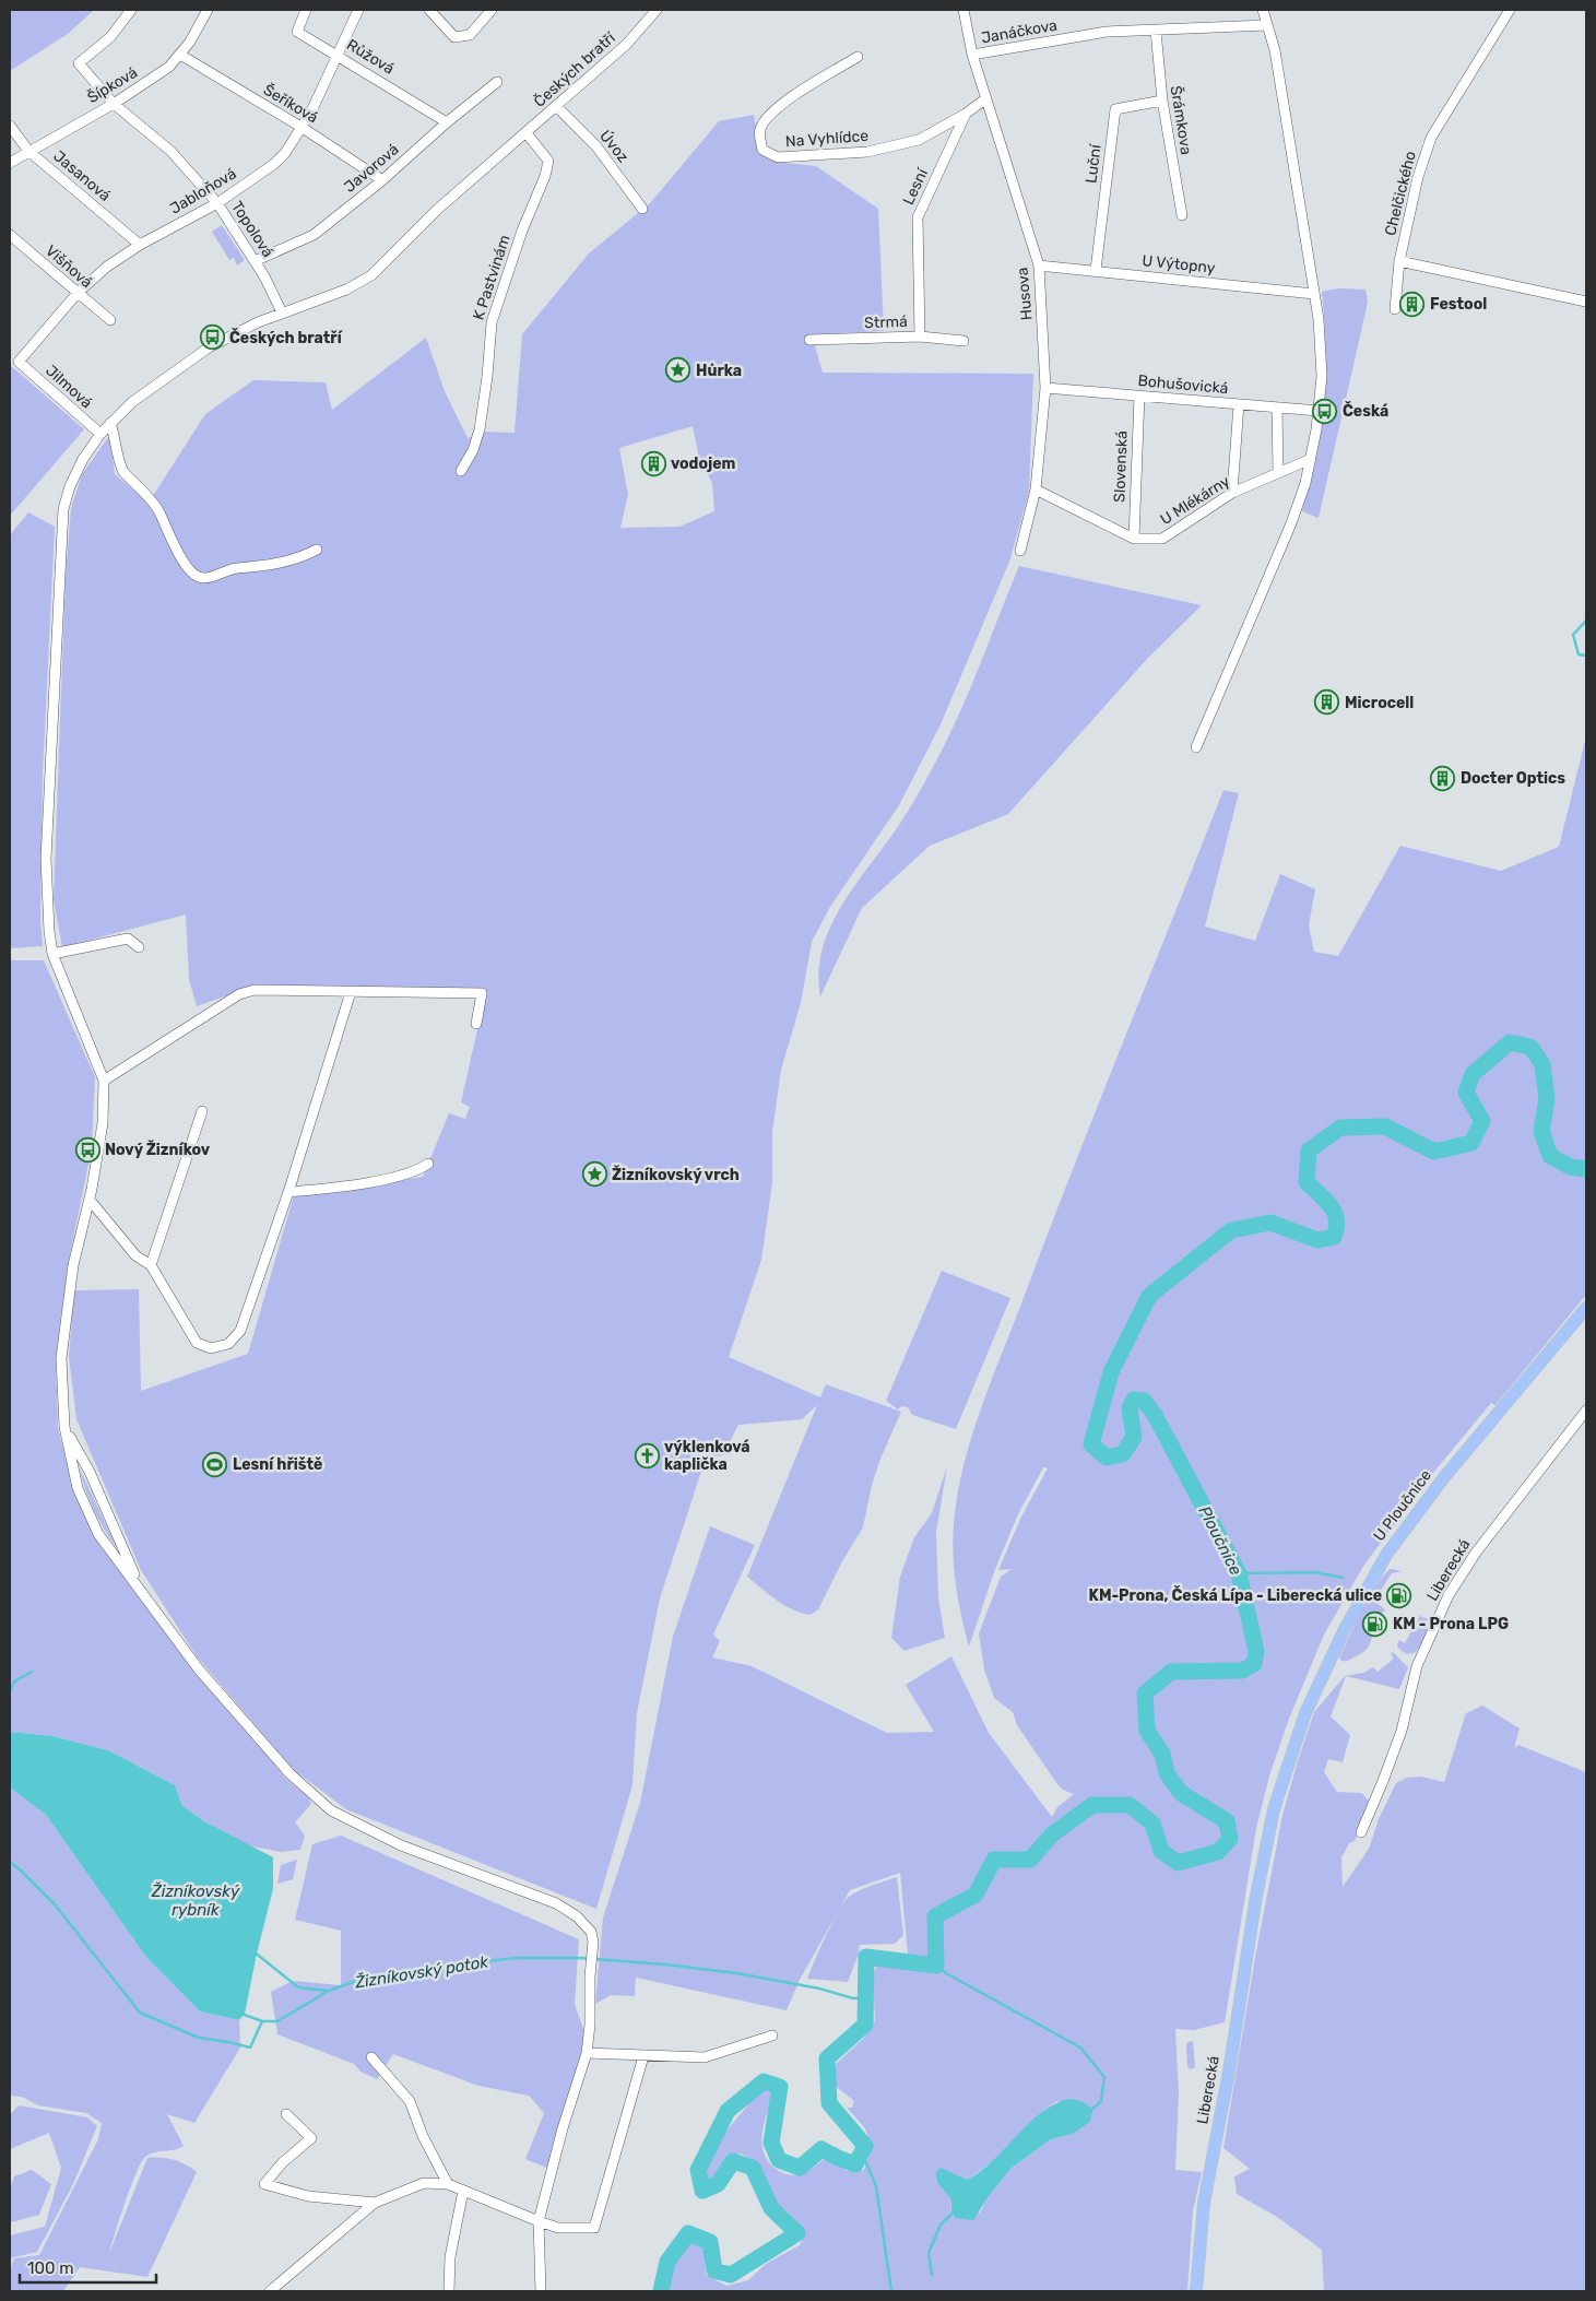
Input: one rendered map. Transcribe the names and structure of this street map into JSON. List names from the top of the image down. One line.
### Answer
{"streets":{"main road":["U Ploučnice","Liberecká"],"street":["Janáčkova","Růžová","Českých bratří","Šípková","Šeříková","Šrámkova","Na Vyhlídce","Úvoz","Luční","Javorová","Jasanová","Lesní","Jabloňová","Chelčického","Topolová","U Výtopny","Višňová","K Pastvinám","Husova","Strmá","Bohušovická","Jilmová","Slovenská","U Mlékárny"]},"crossings":[["Janáčkova","Šrámkova"],["Janáčkova","Husova"],["Růžová","Javorová"],["Růžová","Jabloňová"],["Českých bratří","Úvoz"],["Českých bratří","Topolová"],["Českých bratří","K Pastvinám"],["Českých bratří","Jilmová"],["Šípková","Šeříková"],["Šípková","Jasanová"],["Šípková","Topolová"],["Šeříková","Javorová"],["Šeříková","Jabloňová"],["Šrámkova","Luční"],["Na Vyhlídce","Lesní"],["Luční","U Výtopny"],["Javorová","Topolová"],["Jasanová","Jabloňová"],["Lesní","Husova"],["Lesní","Strmá"],["Jabloňová","Topolová"],["Jabloňová","Višňová"],["Jabloňová","Jilmová"],["U Výtopny","Husova"],["Husova","Bohušovická"],["Husova","U Mlékárny"],["Bohušovická","Slovenská"],["Slovenská","U Mlékárny"],["U Ploučnice","Liberecká"]],"water":["Ploučnice","Žizníkovský rybník","Žizníkovský potok"],"places":{"building":["Festool","vodojem","Microcell","Docter Optics"],"bus stop":["Českých bratří","Česká","Nový Žizníkov"],"place":["Hůrka","Žizníkovský vrch"],"church":["výklenková kaplička"],"sports":["Lesní hřiště"],"fuel station":["KM-Prona, Česká Lípa - Liberecká ulice","KM - Prona LPG"]},"scale_bar":"100 m"}
